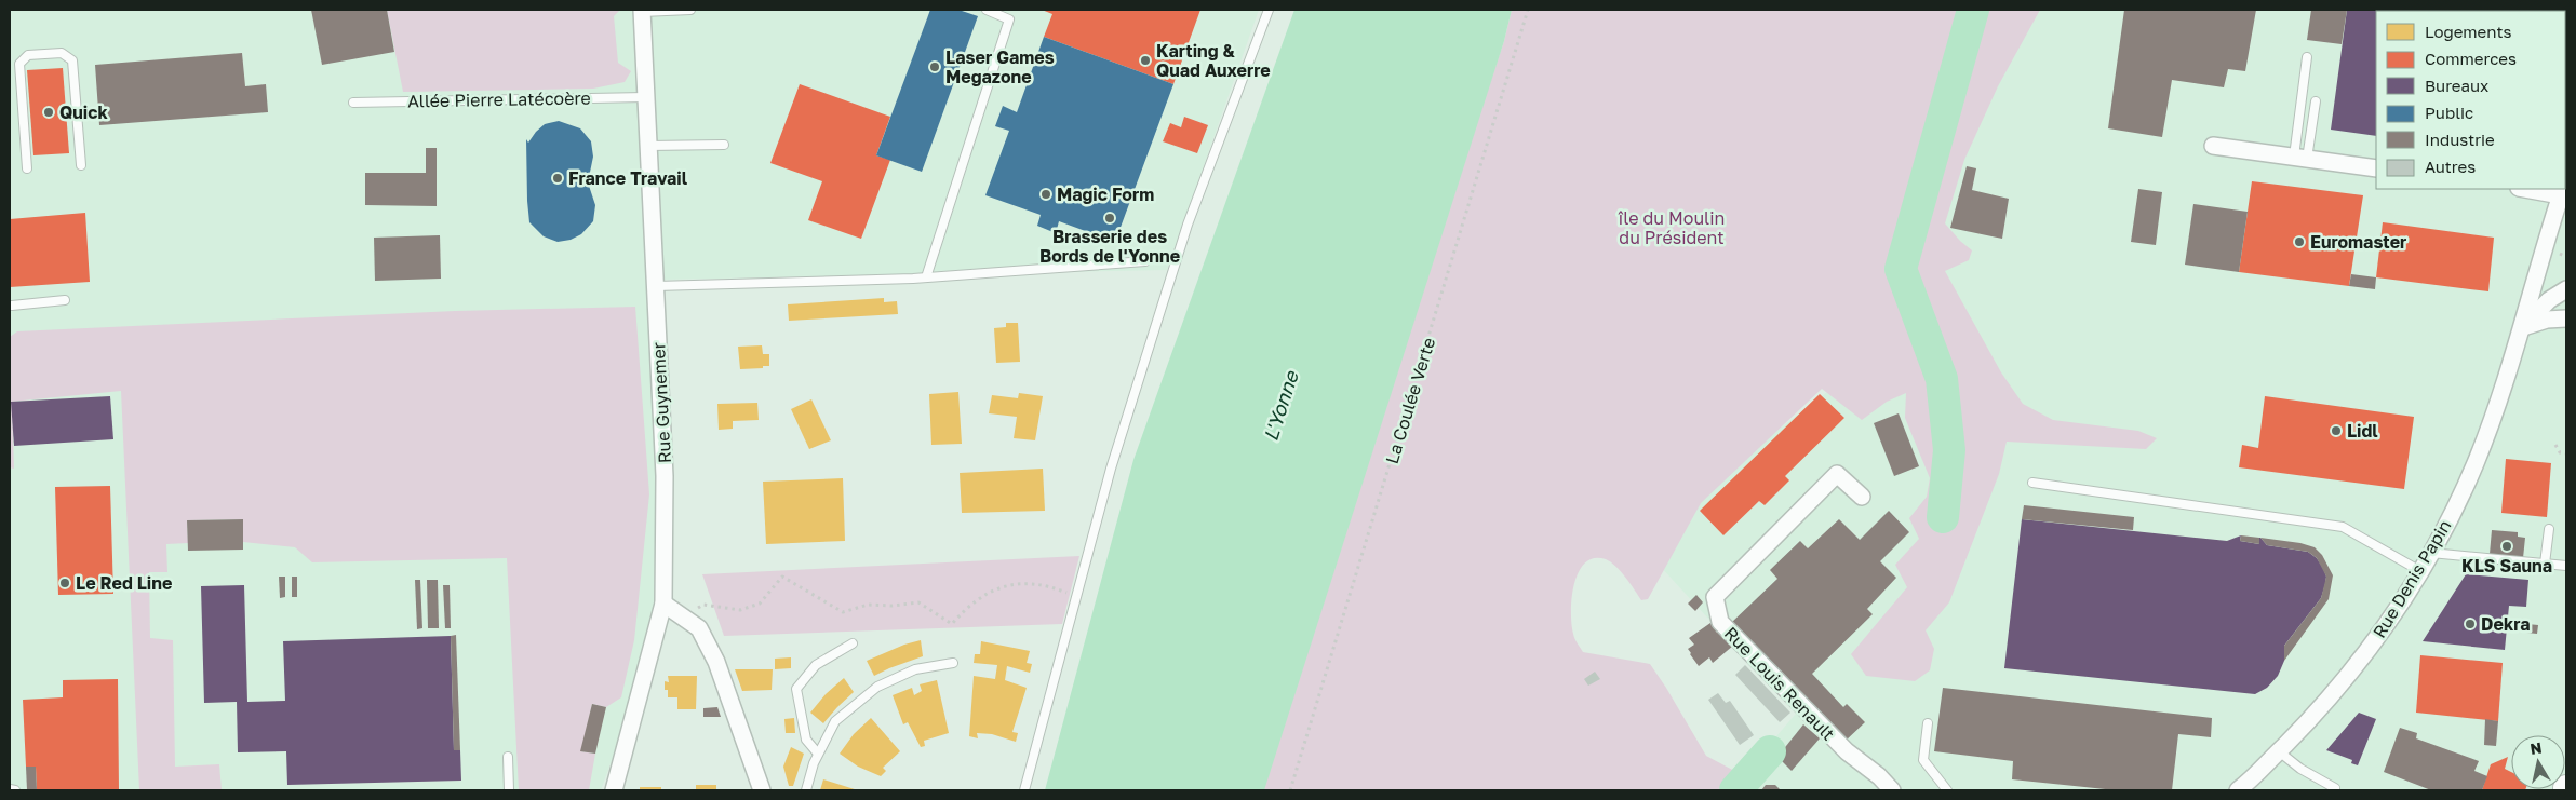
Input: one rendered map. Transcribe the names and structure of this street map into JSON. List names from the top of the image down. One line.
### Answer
{"streets":{"street":["Rue Guynemer","Rue Denis Papin","Rue Louis Renault"],"lane":["Allée Pierre Latécoère"],"path":["La Coulée Verte"]},"crossings":[["Allée Pierre Latécoère","Rue Guynemer"]],"water":["L'Yonne"],"parks":["île du Moulin du Président"],"places":["Karting & Quad Auxerre","Laser Games Megazone","Quick","France Travail","Magic Form","Brasserie des Bords de l'Yonne","Euromaster","Lidl","KLS Sauna","Le Red Line","Dekra"],"legend":["Logements","Commerces","Bureaux","Public","Industrie","Autres"],"north":"top"}
